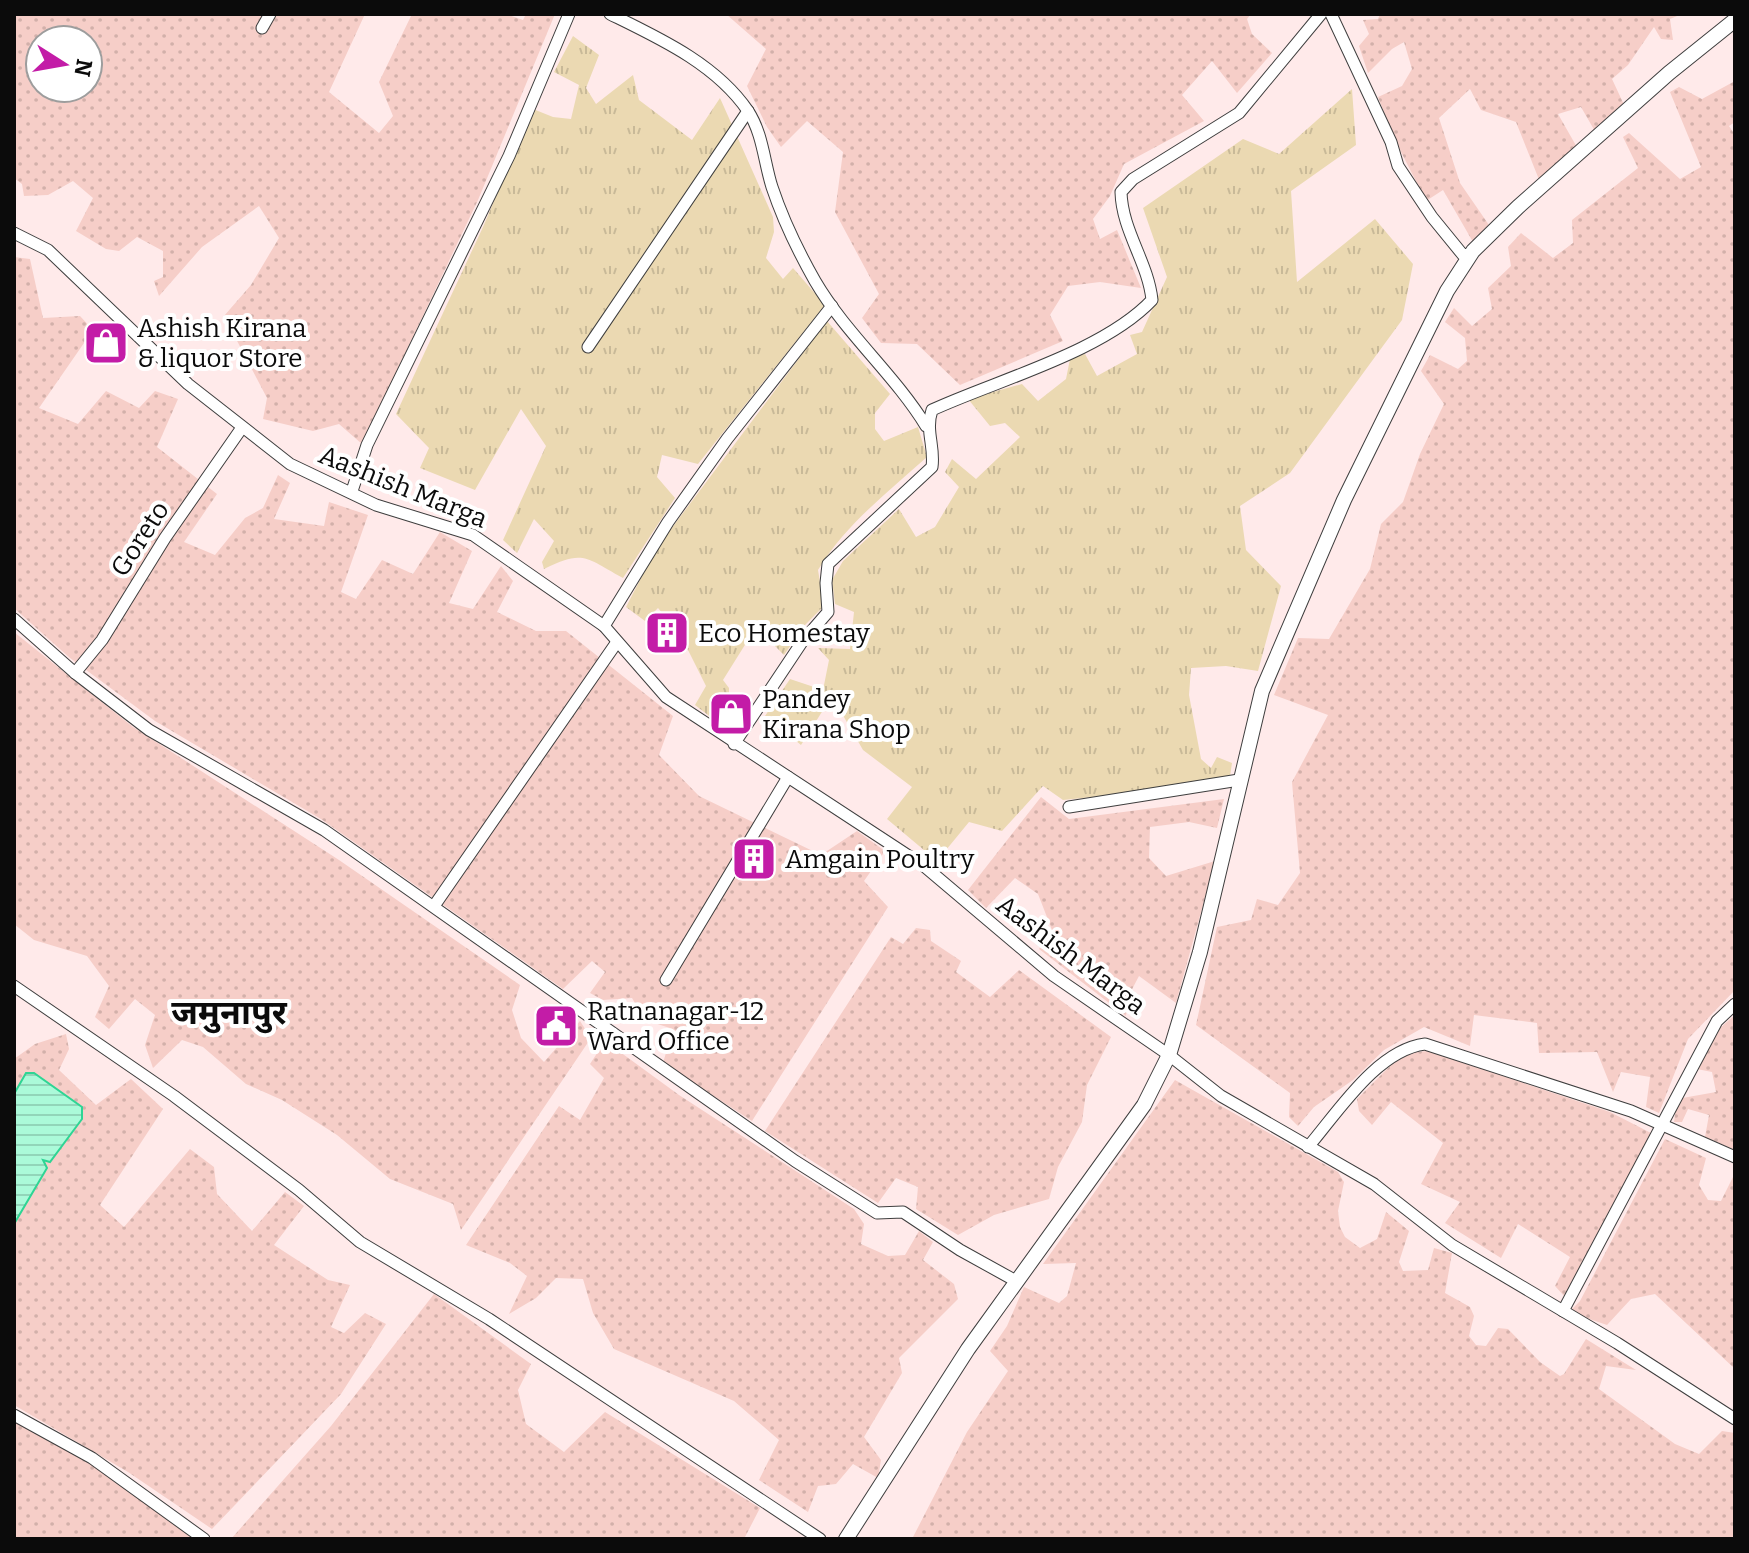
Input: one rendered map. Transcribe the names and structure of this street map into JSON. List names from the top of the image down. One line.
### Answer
{"streets":{"street":["Aashish Marga","Goreto"]},"crossings":[["Aashish Marga","Goreto"]],"districts":["जमुनापुर"],"places":{"shop":["Ashish Kirana & liquor Store","Pandey Kirana Shop"],"building":["Eco Homestay","Amgain Poultry"],"public building":["Ratnanagar-12 Ward Office"]},"north":"right"}
